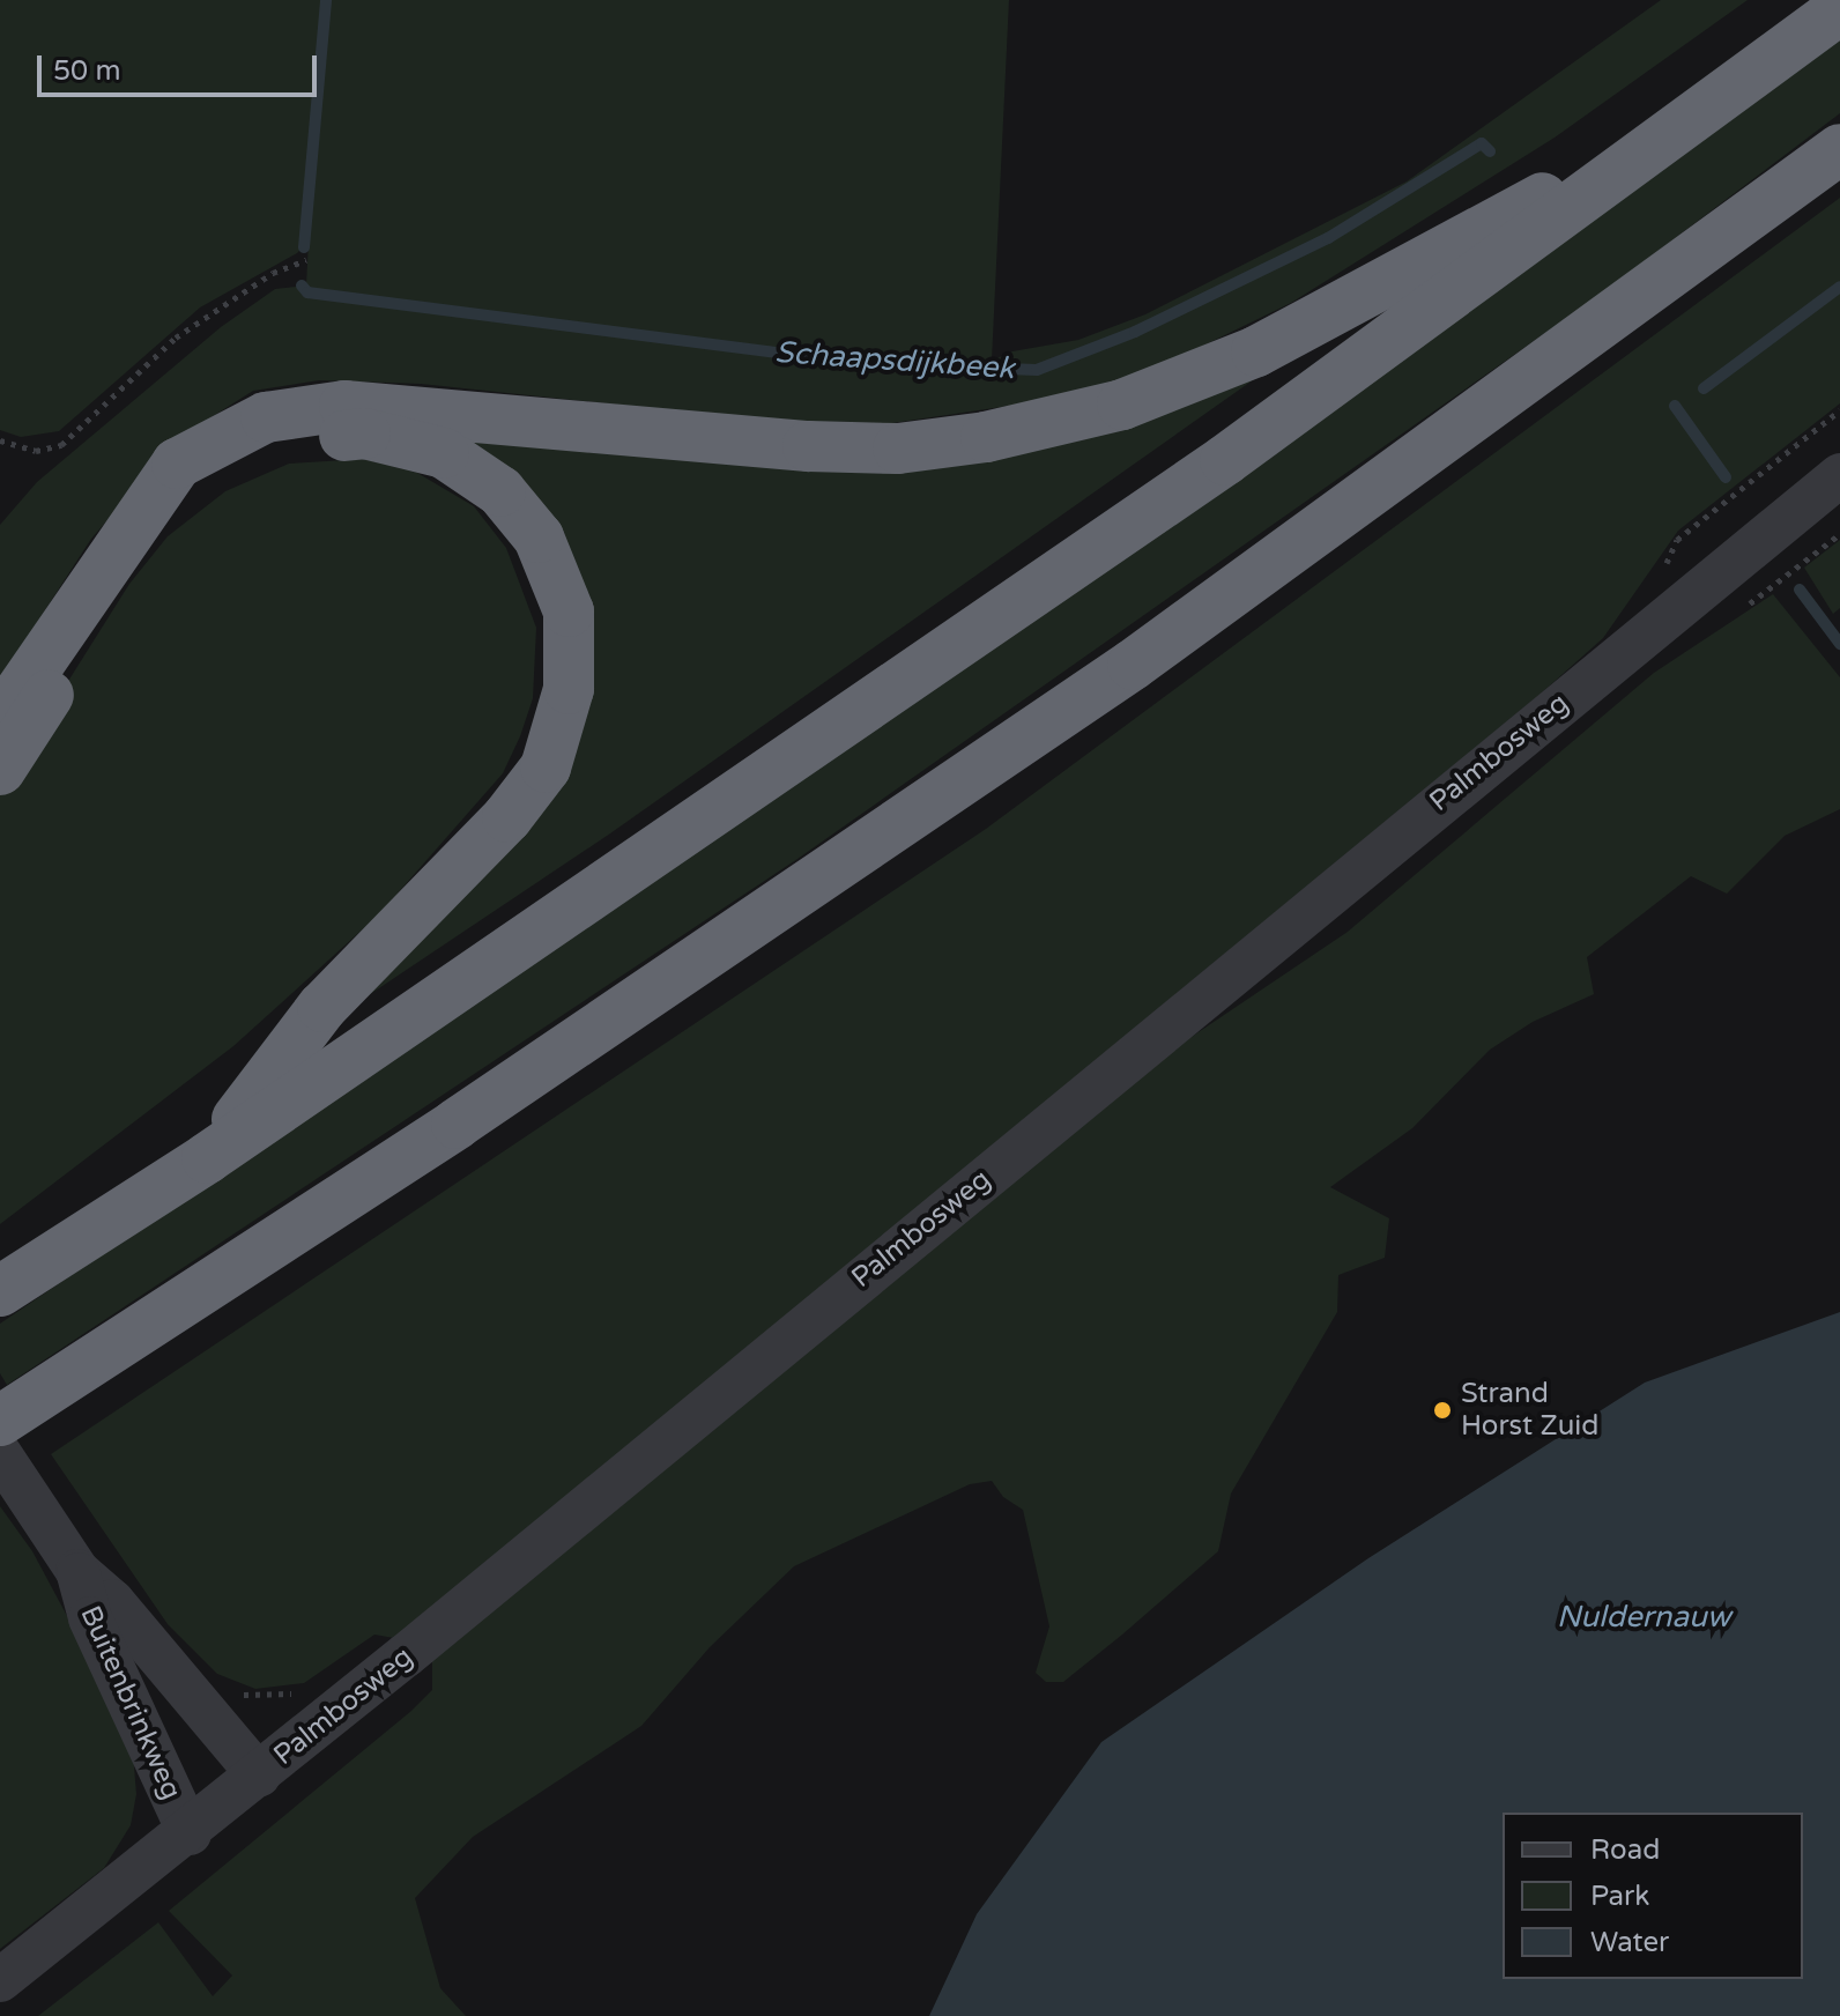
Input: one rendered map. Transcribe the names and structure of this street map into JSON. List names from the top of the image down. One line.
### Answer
{"streets":{"street":["Palmbosweg","Buitenbrinkweg"]},"crossings":[["Palmbosweg","Buitenbrinkweg"]],"water":["Schaapsdijkbeek","Nuldernauw"],"places":["Strand Horst Zuid"],"legend":["Road","Park","Water"],"scale_bar":"50 m"}
